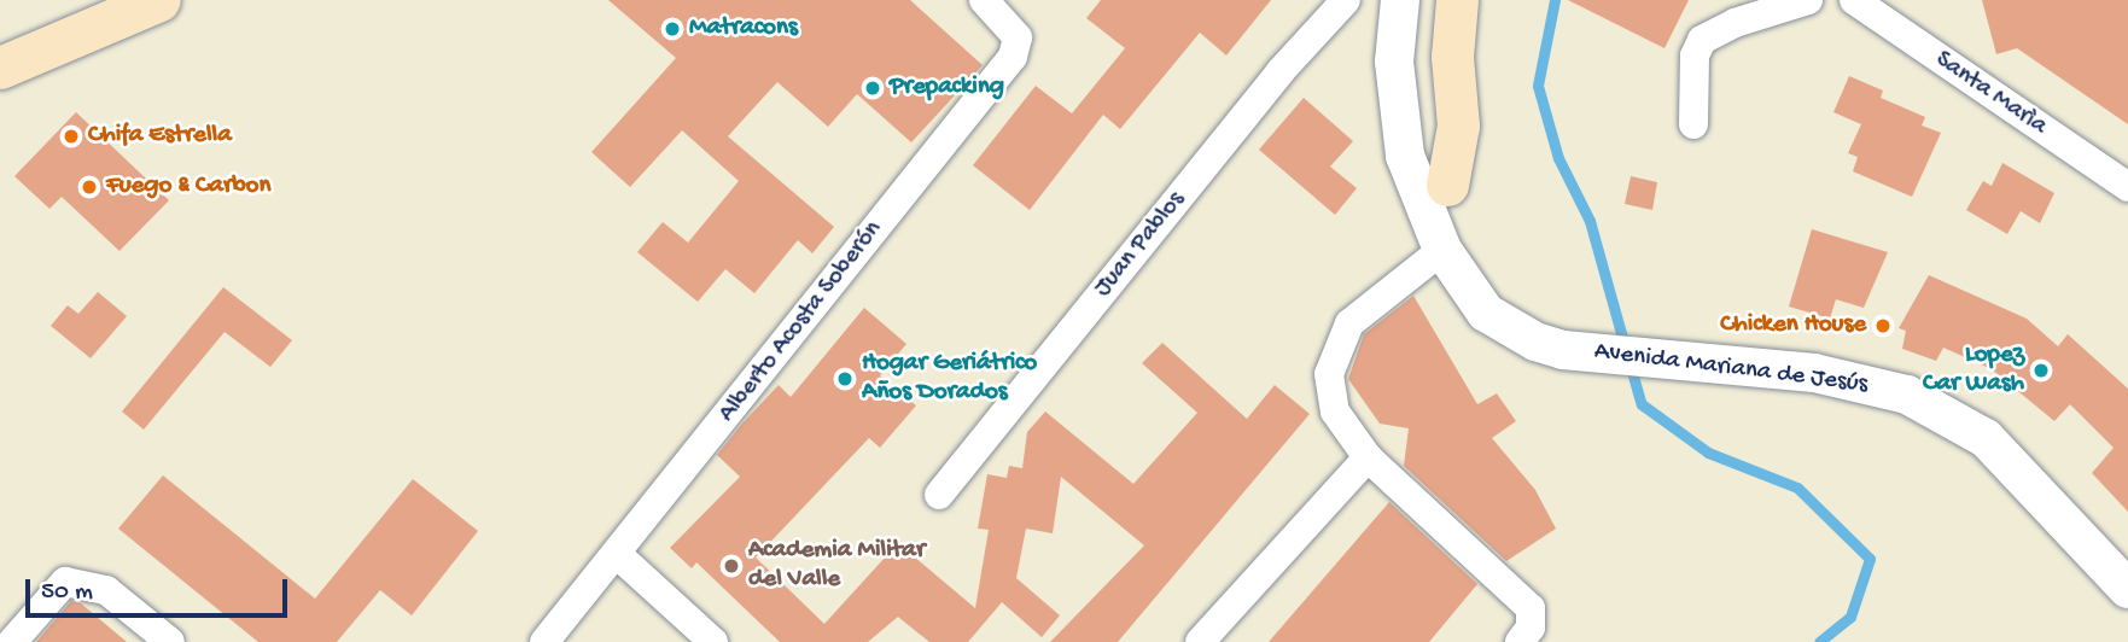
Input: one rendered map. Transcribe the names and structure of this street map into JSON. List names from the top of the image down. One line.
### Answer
{"streets":{"street":["Santa Marìa","Juan Pablos","Alberto Acosta Soberón","Avenida Mariana de Jesús"]},"places":["Matracons","Prepacking","Chifa Estrella","Fuego & Carbon","Chicken House","Lopez Car Wash","Hogar Geriátrico Años Dorados","Academia Militar del Valle"],"scale_bar":"50 m"}
